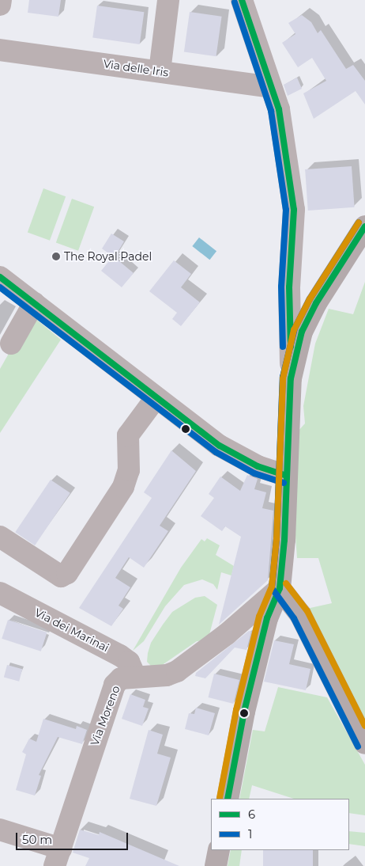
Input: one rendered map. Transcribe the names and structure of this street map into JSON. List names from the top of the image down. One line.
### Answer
{"streets":{"street":["Via delle Iris","Via dei Marinai","Via Moreno"]},"crossings":[["Via dei Marinai","Via Moreno"]],"places":["The Royal Padel"],"lines":["transit line 6","transit line 1"],"legend":["6","1"],"scale_bar":"50 m"}
